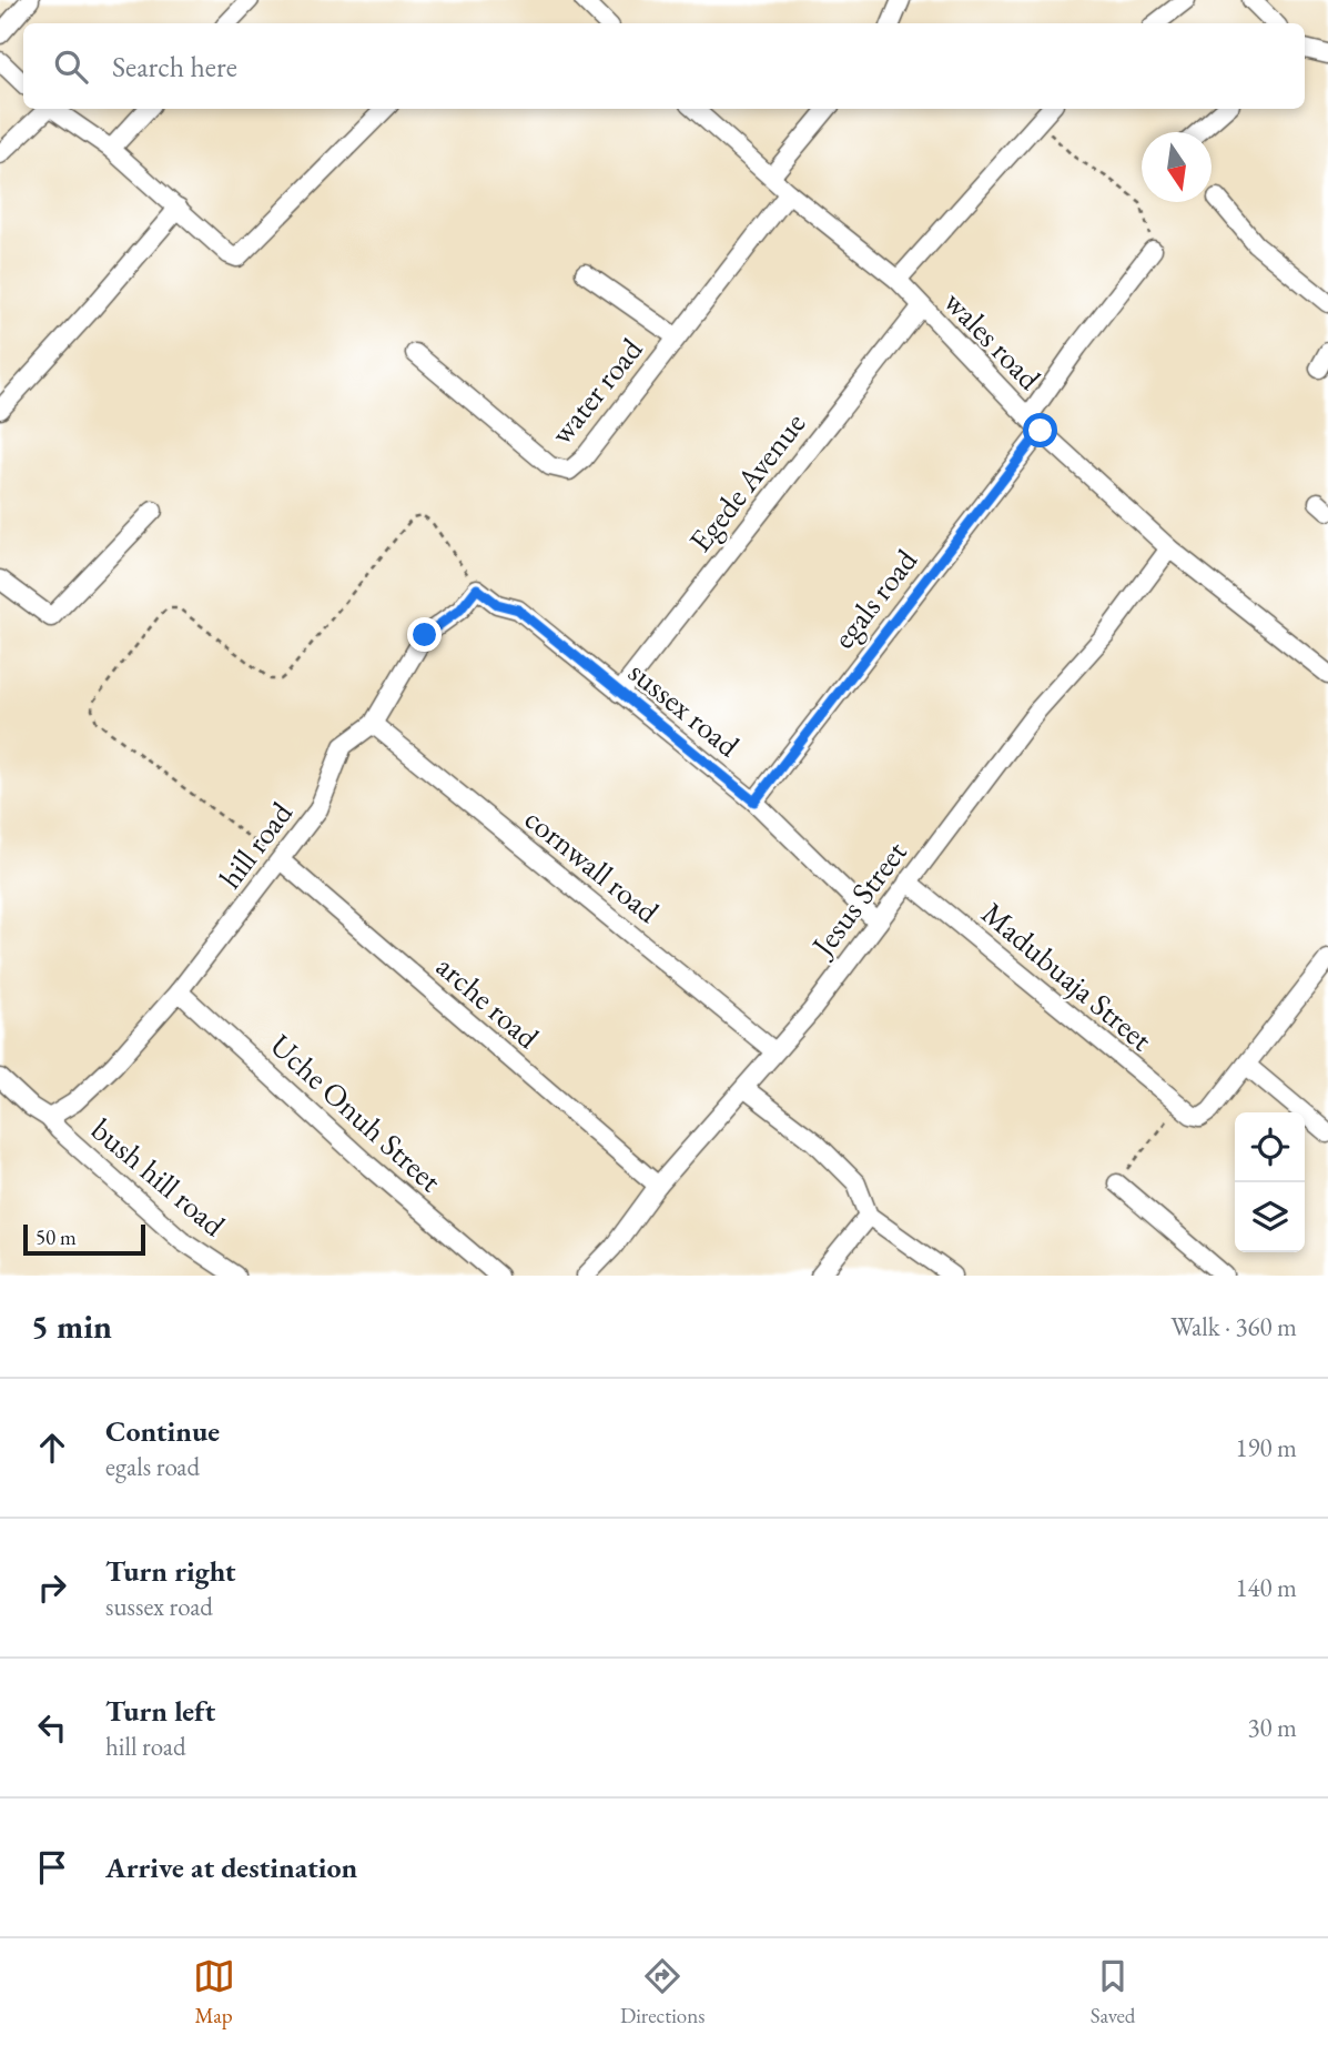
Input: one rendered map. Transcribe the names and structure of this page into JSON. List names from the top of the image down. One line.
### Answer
{"streets":{"street":["wales road","water road","Egede Avenue","egals road","sussex road","hill road","cornwall road","Jesus Street","Madubuaja Street","arche road","Uche Onuh Street","bush hill road"]},"crossings":[["wales road","water road"],["wales road","Egede Avenue"],["wales road","egals road"],["wales road","Jesus Street"],["Egede Avenue","sussex road"],["egals road","sussex road"],["sussex road","hill road"],["sussex road","Jesus Street"],["hill road","cornwall road"],["hill road","arche road"],["hill road","Uche Onuh Street"],["hill road","bush hill road"],["cornwall road","Jesus Street"],["Jesus Street","Madubuaja Street"],["Jesus Street","arche road"]],"scale_bar":"50 m","north":"bottom","page":{"search":"Search here","scale":"50 m","heading":["5 min","Walk · 360 m"],"list":[["Continue","egals road","190 m"],["Turn right","sussex road","140 m"],["Turn left","hill road","30 m"],"Arrive at destination"],"nav":["Map","Directions","Saved"]}}
